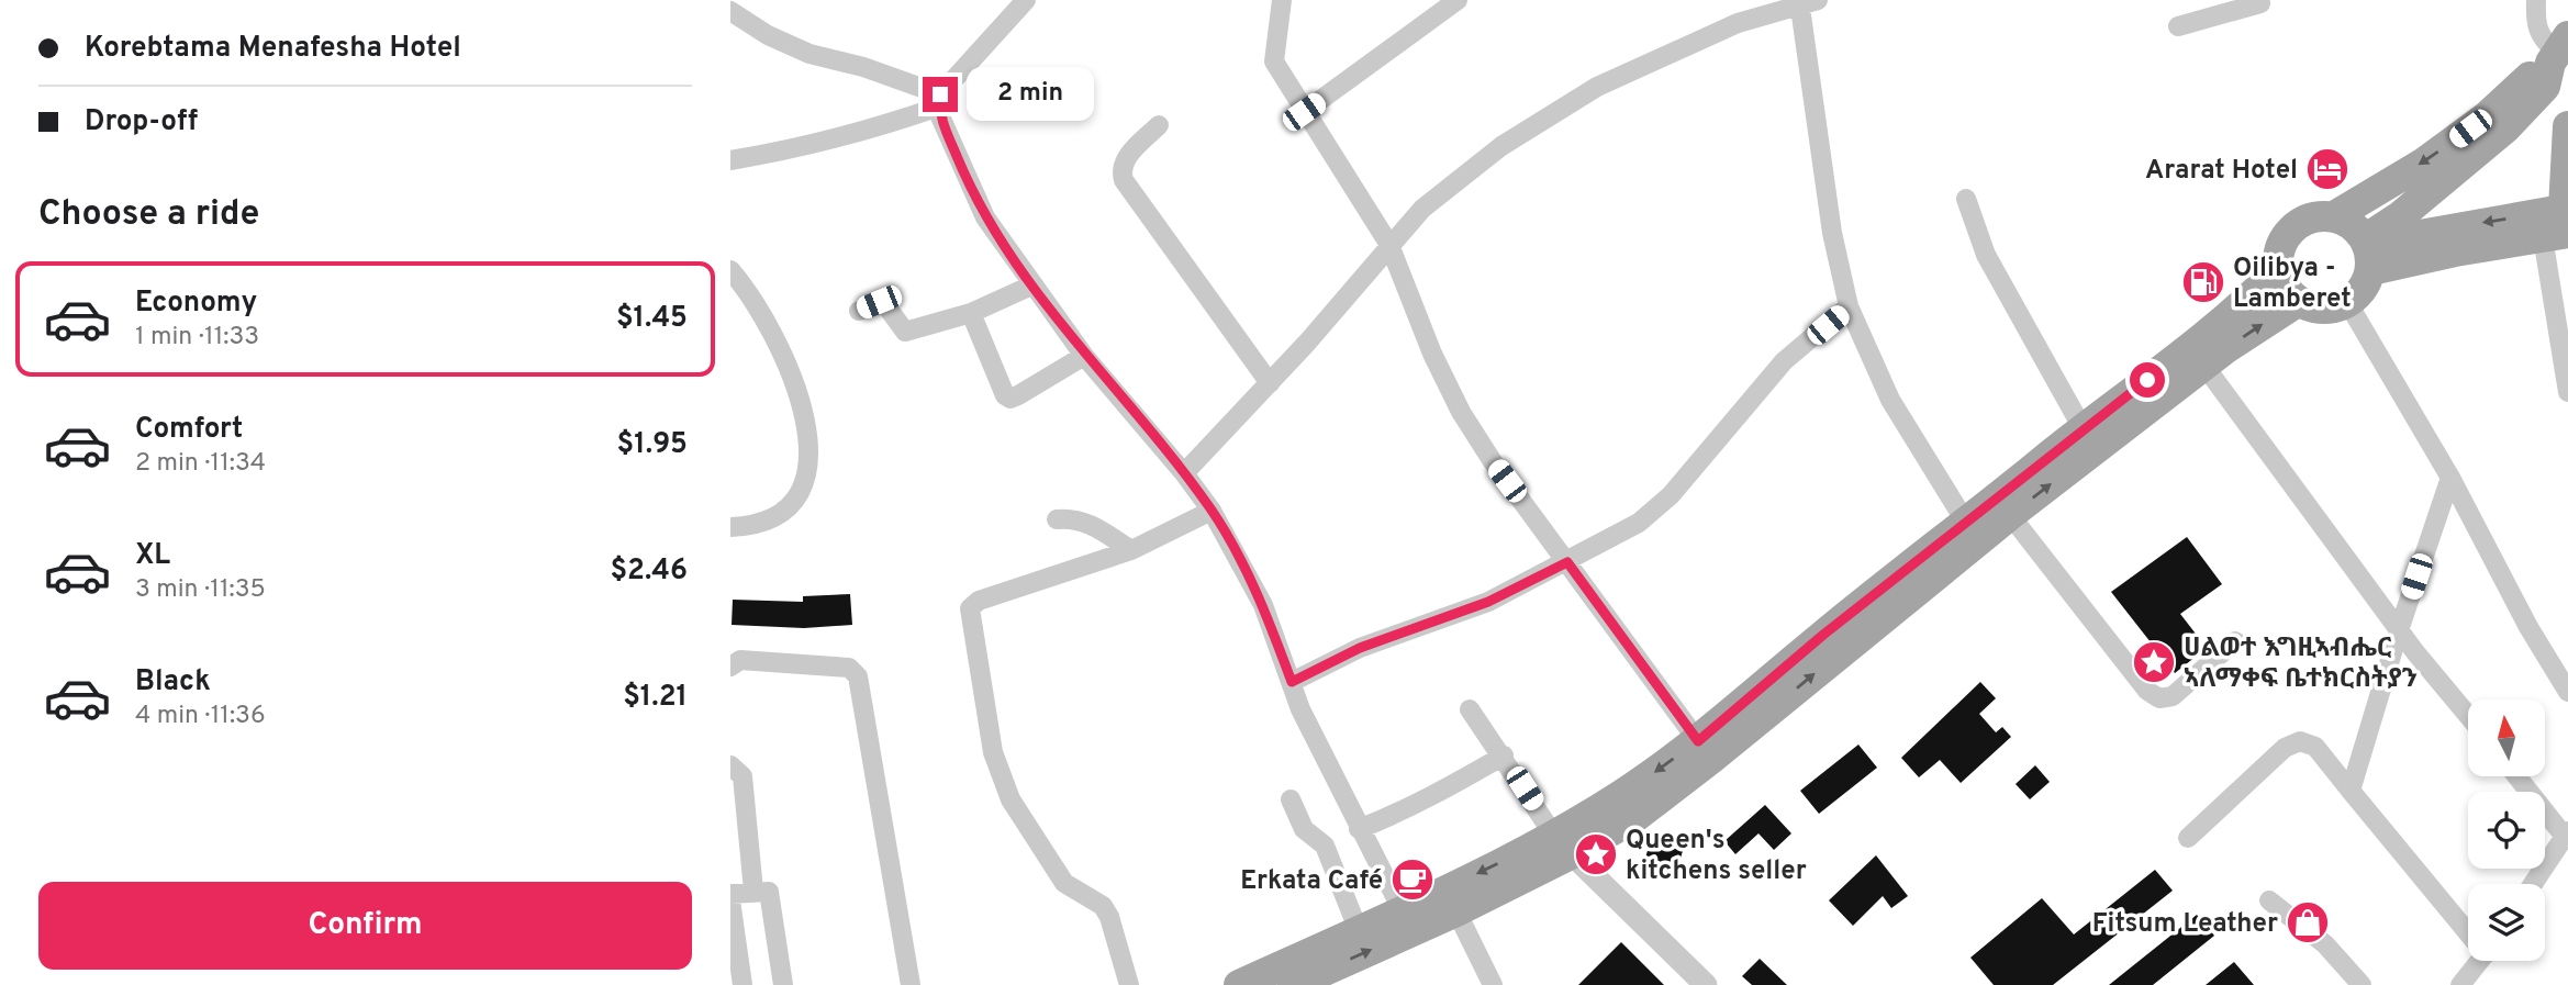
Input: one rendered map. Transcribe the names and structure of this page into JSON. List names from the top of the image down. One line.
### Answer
{"places":{"hotel":["Ararat Hotel"],"fuel station":["Oilibya - Lamberet"],"place":["ሀልወተ እግዚኣብሔር ኣለማቀፍ ቤተክርስትያን","Queen's kitchens seller"],"cafe":["Erkata Café"],"shop":["Fitsum Leather"]},"north":"top","page":{"banner":["Korebtama Menafesha Hotel","Drop-off"],"bubble":"2 min","heading":"Choose a ride","list":[{"name":"Economy","note":"1 min · 11:33","value":"$1.45"},{"name":"Comfort","note":"2 min · 11:34","value":"$1.95"},{"name":"XL","note":"3 min · 11:35","value":"$2.46"},{"name":"Black","note":"4 min · 11:36","value":"$1.21"}],"buttons":"Confirm"}}
